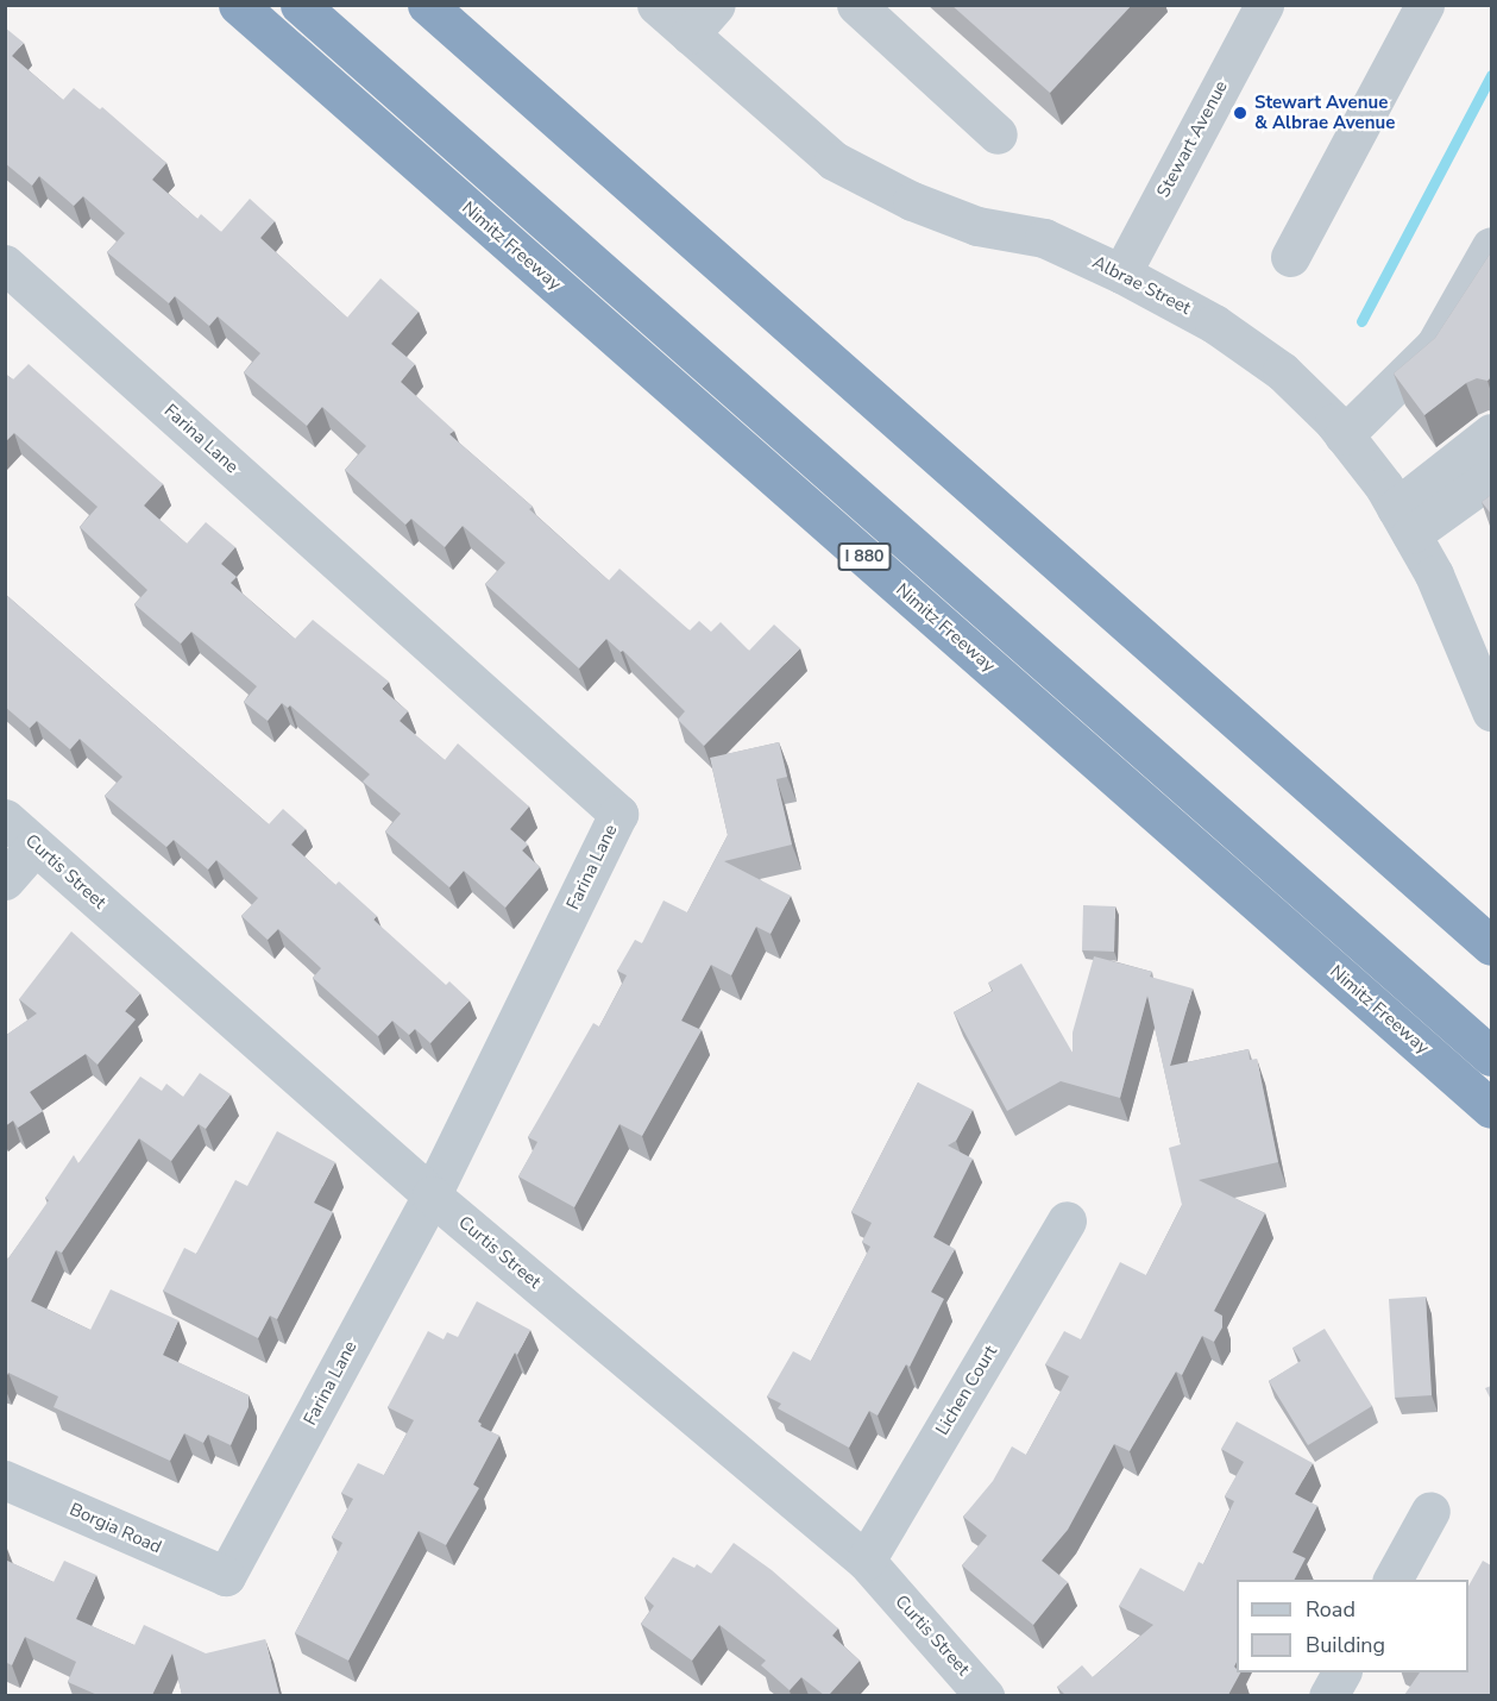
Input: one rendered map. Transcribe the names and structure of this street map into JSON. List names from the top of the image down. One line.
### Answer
{"streets":{"highway":["Nimitz Freeway","I 880"],"street":["Stewart Avenue","Albrae Street","Farina Lane","Curtis Street","Lichen Court","Borgia Road"]},"crossings":[["Stewart Avenue","Albrae Street"],["Farina Lane","Curtis Street"],["Farina Lane","Borgia Road"],["Curtis Street","Lichen Court"]],"places":["Stewart Avenue & Albrae Avenue"],"legend":["Road","Building"]}
